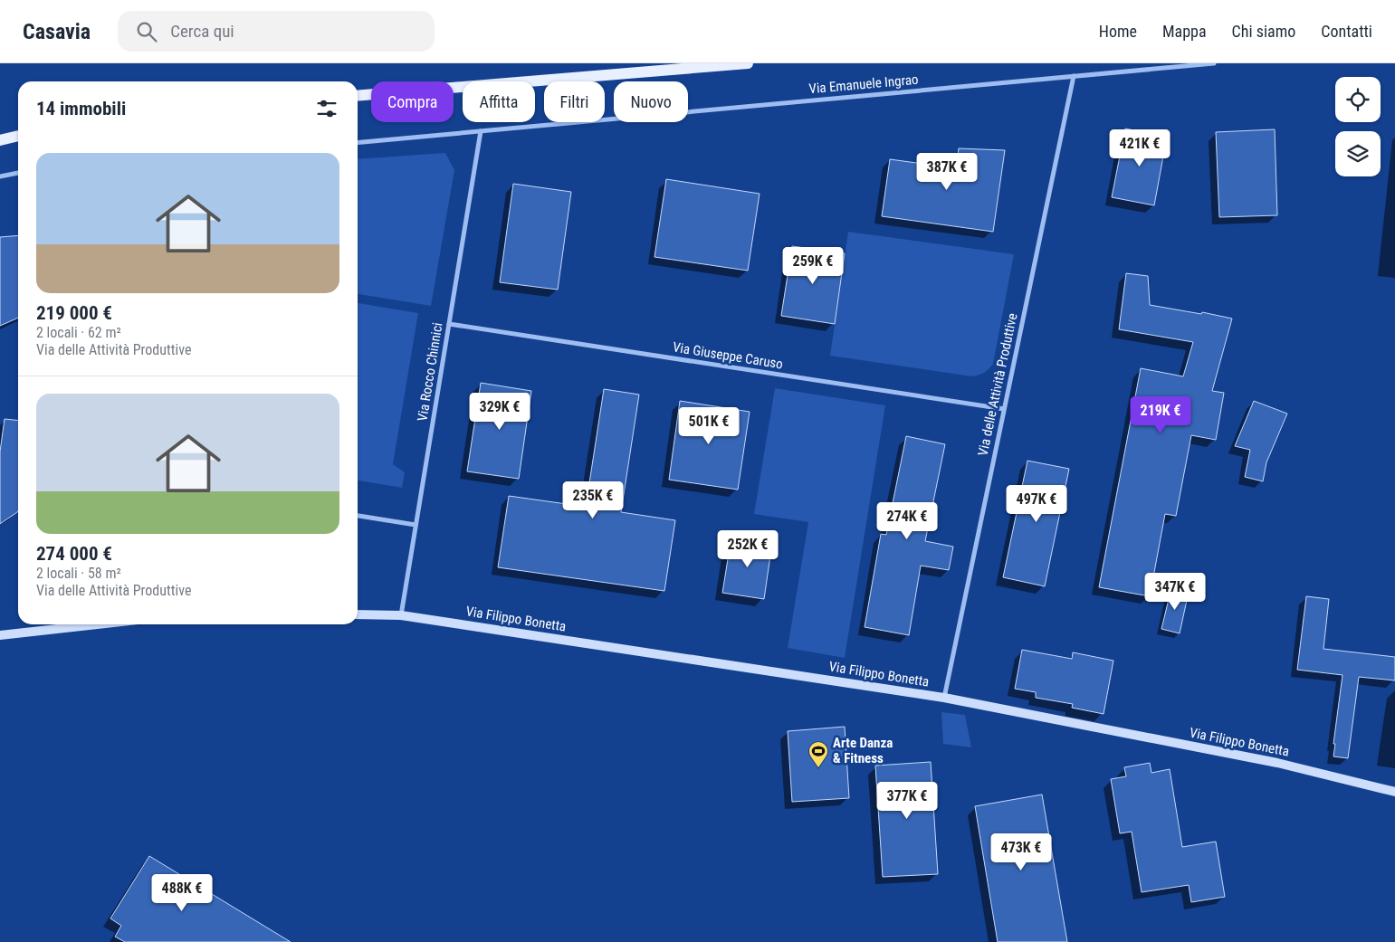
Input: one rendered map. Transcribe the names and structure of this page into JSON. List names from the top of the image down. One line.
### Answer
{"streets":{"street":["Via Emanuele Ingrao","Via Giuseppe Caruso","Via Rocco Chinnici","Via delle Attività Produttive","Via Filippo Bonetta"]},"crossings":[["Via Emanuele Ingrao","Via Rocco Chinnici"],["Via Emanuele Ingrao","Via delle Attività Produttive"],["Via Giuseppe Caruso","Via Rocco Chinnici"],["Via Giuseppe Caruso","Via delle Attività Produttive"],["Via Rocco Chinnici","Via Filippo Bonetta"],["Via delle Attività Produttive","Via Filippo Bonetta"]],"places":{"sports":["Arte Danza & Fitness"]},"page":{"header":"Casavia","search":"Cerca qui","nav":["Home","Mappa","Chi siamo","Contatti"],"chip":["Compra","Affitta","Filtri","Nuovo"],"heading":"14 immobili","price":["421K €","387K €","259K €","329K €","219K €","501K €","235K €","497K €","274K €","252K €","347K €","377K €","473K €","488K €"],"list":[{"name":"219 000 €","note":"2 locali · 62 m² · Via delle Attività Produttive"},{"name":"274 000 €","note":"2 locali · 58 m² · Via delle Attività Produttive"}]}}
